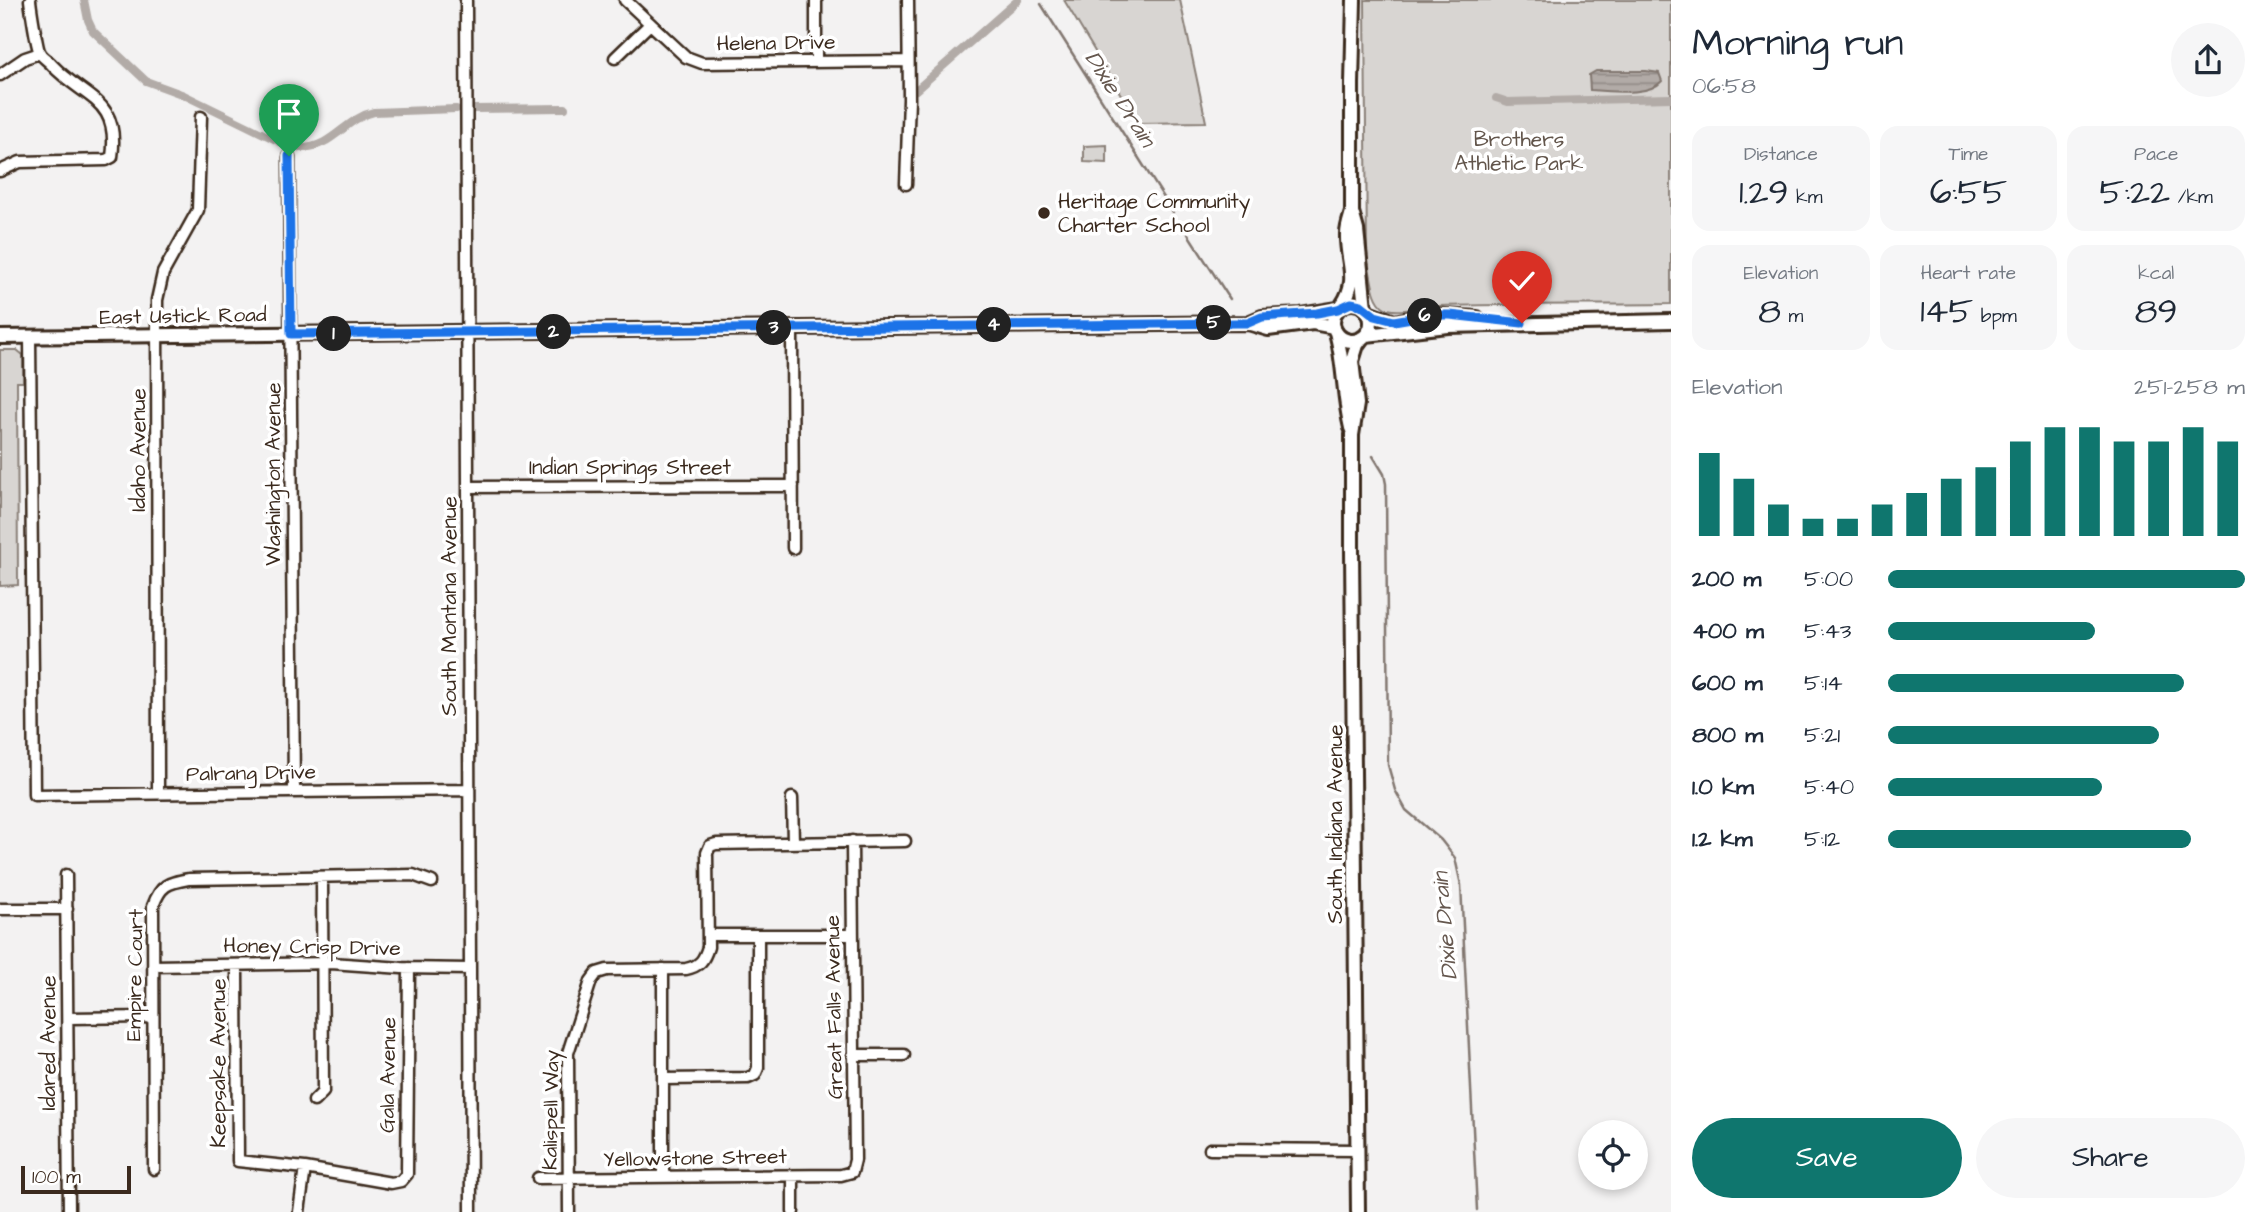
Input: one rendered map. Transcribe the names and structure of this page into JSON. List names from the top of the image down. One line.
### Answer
{"streets":{"main road":["East Ustick Road","South Indiana Avenue"],"street":["Helena Drive","Idaho Avenue","Indian Springs Street","Washington Avenue","South Montana Avenue","Palrang Drive","Honey Crisp Drive","Empire Court","Great Falls Avenue","Idared Avenue","Keepsake Avenue","Gala Avenue","Kalispell Way","Yellowstone Street"]},"crossings":[["East Ustick Road","Idaho Avenue"],["East Ustick Road","Washington Avenue"],["East Ustick Road","South Montana Avenue"],["East Ustick Road","Palrang Drive"],["East Ustick Road","South Indiana Avenue"],["Idaho Avenue","Palrang Drive"],["Indian Springs Street","South Montana Avenue"],["Washington Avenue","Palrang Drive"],["South Montana Avenue","Palrang Drive"],["South Montana Avenue","Honey Crisp Drive"],["Honey Crisp Drive","Empire Court"],["Honey Crisp Drive","Keepsake Avenue"],["Honey Crisp Drive","Gala Avenue"],["Great Falls Avenue","Yellowstone Street"],["Keepsake Avenue","Gala Avenue"],["Kalispell Way","Yellowstone Street"]],"water":["Dixie Drain"],"parks":["Brothers Athletic Park"],"places":["Heritage Community Charter School"],"scale_bar":"100 m","page":{"heading":["Morning run","06:58"],"stats":[["Distance","1.29 km"],["Time","6:55"],["Pace","5:22 /km"],["Elevation","8 m"],["Heart rate","145 bpm"],["kcal","89"]],"pins":["6","5","4","3","2","1"],"chart":["Elevation","251–258 m"],"list":[{"name":"200 m","note":"5:00"},{"name":"400 m","note":"5:43"},{"name":"600 m","note":"5:14"},{"name":"800 m","note":"5:21"},{"name":"1.0 km","note":"5:40"},{"name":"1.2 km","note":"5:12"}],"buttons":["Save","Share"],"scale":"100 m"}}
